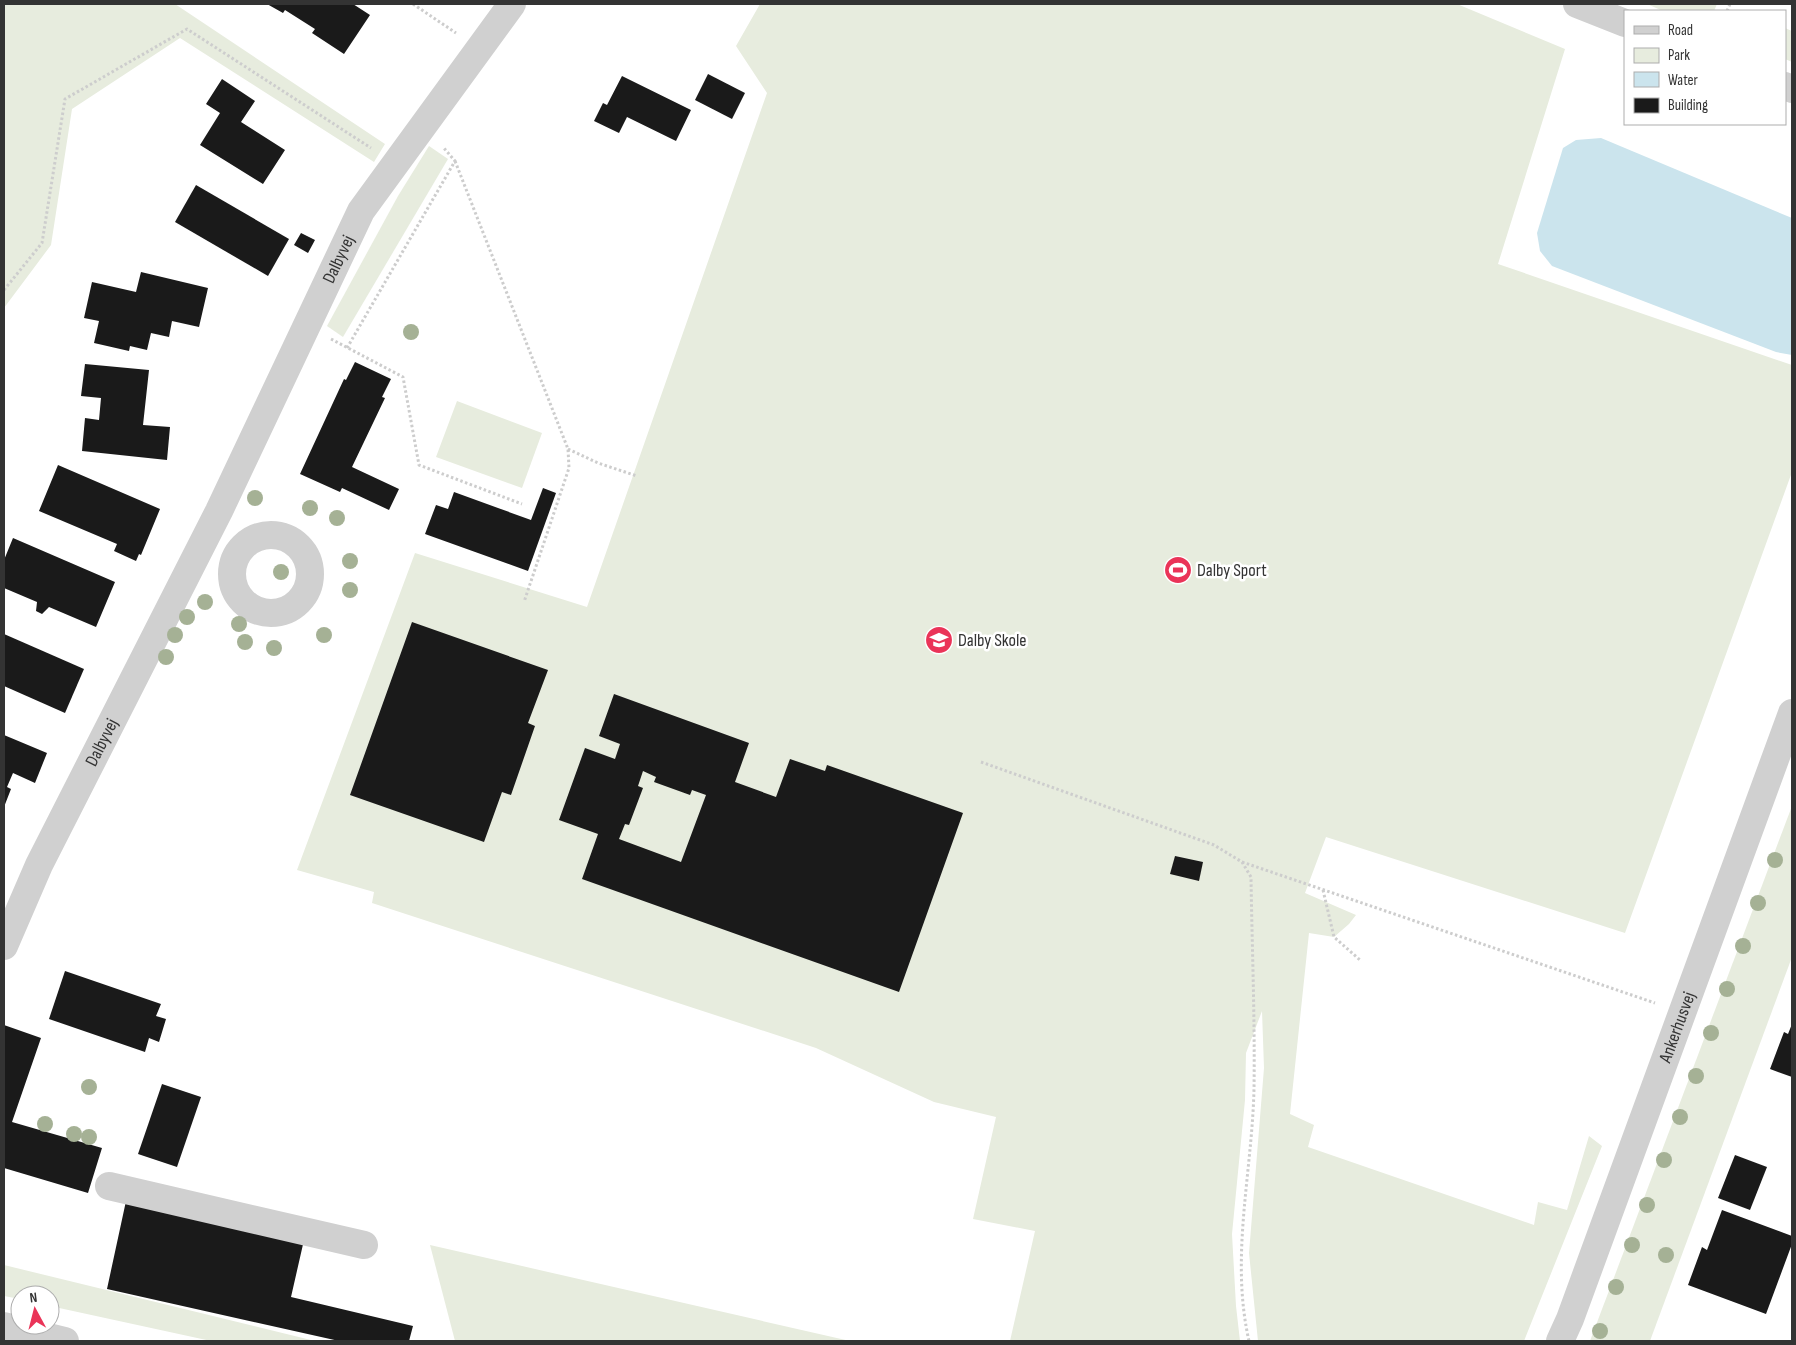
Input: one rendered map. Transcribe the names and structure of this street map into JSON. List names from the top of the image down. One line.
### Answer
{"streets":{"street":["Dalbyvej","Ankerhusvej"]},"places":{"sports":["Dalby Sport"],"school or university":["Dalby Skole"]},"legend":["Road","Park","Water","Building"],"north":"top"}
